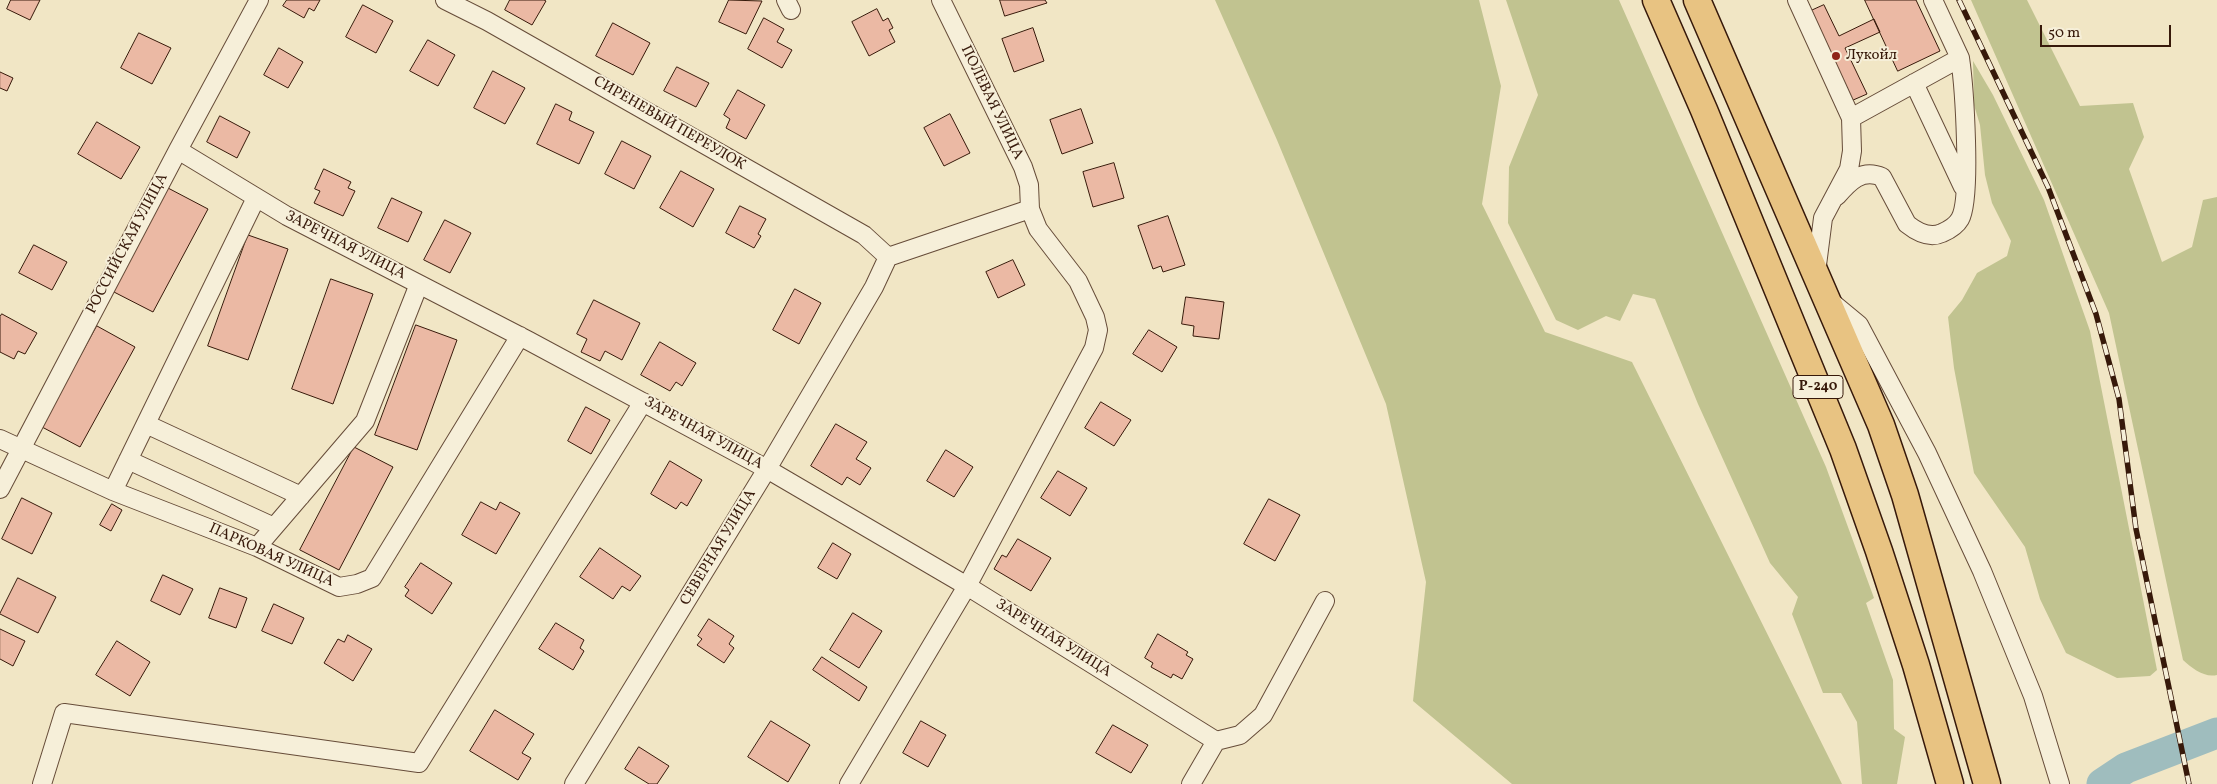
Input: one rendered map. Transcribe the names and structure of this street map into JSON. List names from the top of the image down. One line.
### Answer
{"streets":{"highway":["Р-240"],"street":["ПОЛЕВАЯ УЛИЦА","СИРЕНЕВЫЙ ПЕРЕУЛОК","РОССИЙСКАЯ УЛИЦА","ЗАРЕЧНАЯ УЛИЦА","СЕВЕРНАЯ УЛИЦА","ПАРКОВАЯ УЛИЦА"]},"crossings":[["СИРЕНЕВЫЙ ПЕРЕУЛОК","СЕВЕРНАЯ УЛИЦА"],["РОССИЙСКАЯ УЛИЦА","ЗАРЕЧНАЯ УЛИЦА"],["РОССИЙСКАЯ УЛИЦА","ПАРКОВАЯ УЛИЦА"],["ЗАРЕЧНАЯ УЛИЦА","СЕВЕРНАЯ УЛИЦА"],["ЗАРЕЧНАЯ УЛИЦА","ПАРКОВАЯ УЛИЦА"]],"places":["Лукойл"],"scale_bar":"50 m"}
